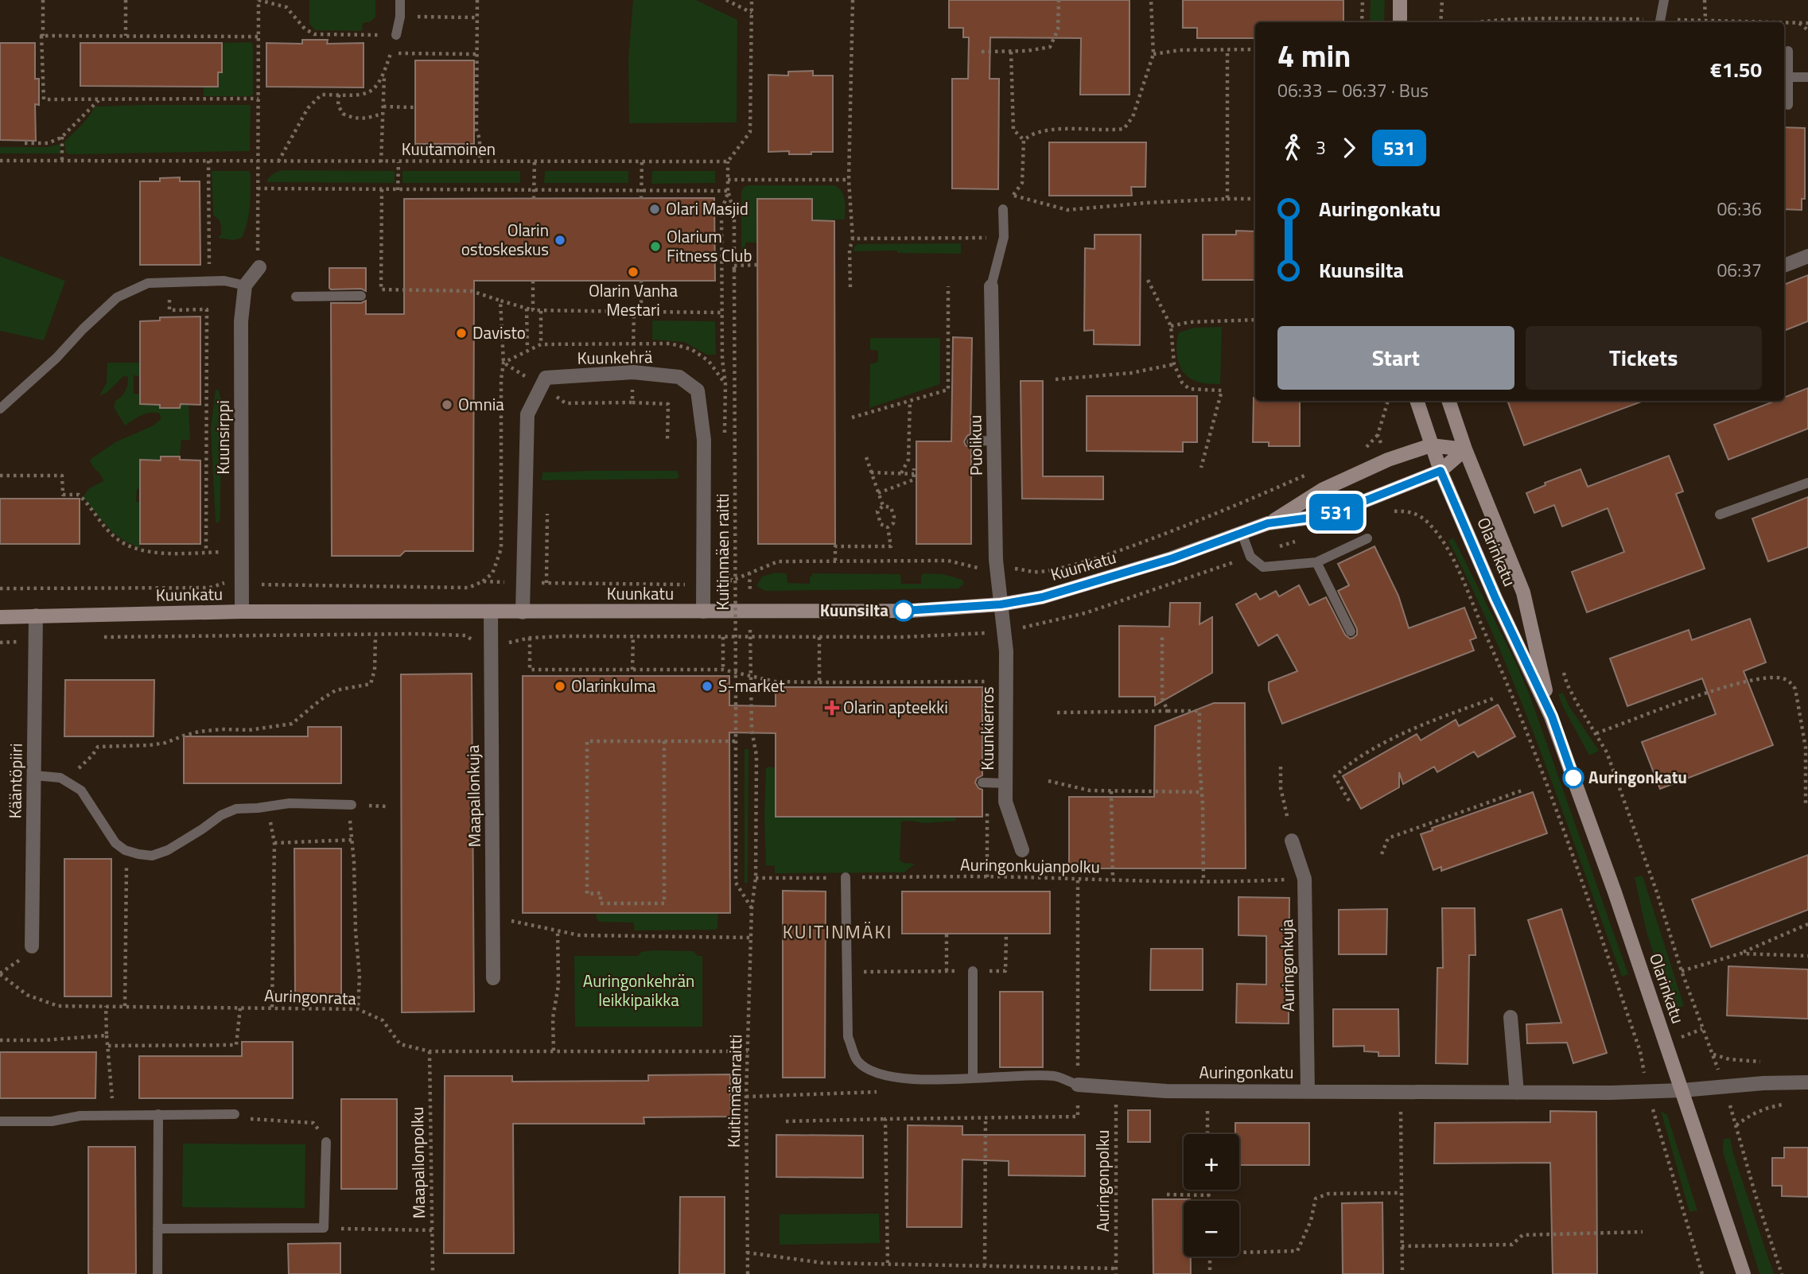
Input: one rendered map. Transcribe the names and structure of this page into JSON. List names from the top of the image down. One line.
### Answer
{"streets":{"main road":["Olarinkatu","Kuunkatu"],"street":["Kuunkehrä","Kuunsirppi","Puolikuu","Kuunkierros","Kääntöpiiri","Maapallonkuja","Auringonkuja","Auringonkatu"],"path":["Kuutamoinen","Kuitinmäen raitti","Auringonkujanpolku","Auringonrata","Kuitinmäenraitti","Maapallonpolku","Auringonpolku"]},"crossings":[["Kuunkehrä","Kuunkatu"],["Kuunsirppi","Kuunkatu"],["Puolikuu","Kuunkatu"],["Puolikuu","Kuunkierros"],["Kuitinmäen raitti","Kuitinmäenraitti"],["Olarinkatu","Kuunkatu"],["Olarinkatu","Auringonkatu"],["Kuunkatu","Kuunkierros"],["Kuunkatu","Kääntöpiiri"],["Kuunkatu","Maapallonkuja"],["Auringonkujanpolku","Auringonkuja"],["Auringonkujanpolku","Kuitinmäenraitti"],["Auringonkuja","Auringonkatu"],["Auringonrata","Kuitinmäenraitti"],["Auringonrata","Maapallonpolku"],["Auringonkatu","Auringonpolku"]],"districts":["KUITINMÄKI"],"parks":["Auringonkehrän leikkipaikka"],"places":{"other":["Olari Masjid","Olarin ostoskeskus","Olarium Fitness Club","Olarin Vanha Mestari","Davisto","Omnia","Kuunsilta","Olarinkulma","S-market","Auringonkatu"],"health":["Olarin apteekki"]},"lines":["bus line 531"],"page":{"on_map":"531","heading":["4 min","06:33 – 06:37 · Bus","€1.50"],"legs":["3","531"],"list":[{"name":"Auringonkatu","value":"06:36"},{"name":"Kuunsilta","value":"06:37"}],"buttons":["Start","Tickets"],"map_buttons":["+","−"]}}
